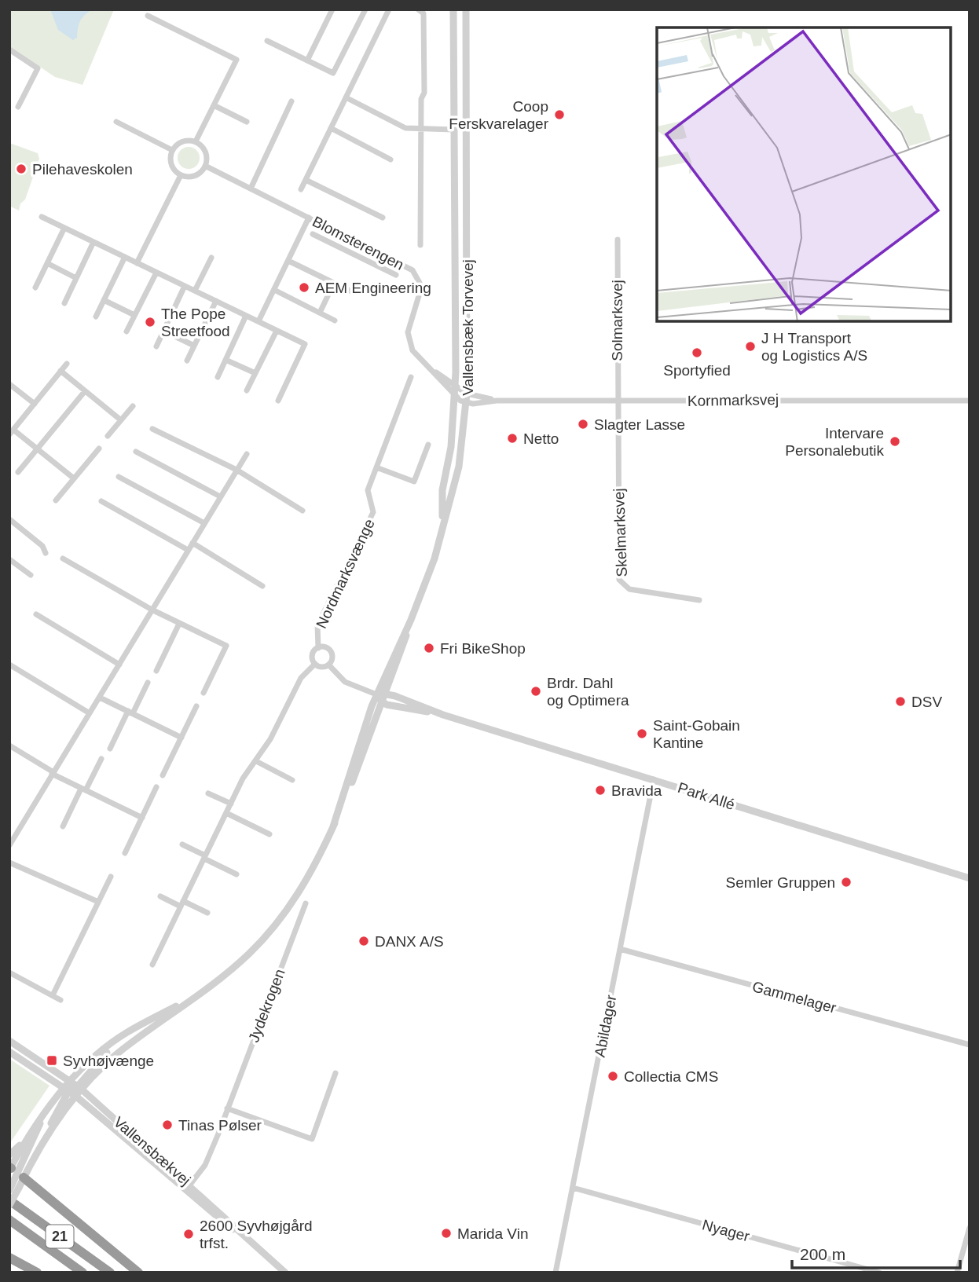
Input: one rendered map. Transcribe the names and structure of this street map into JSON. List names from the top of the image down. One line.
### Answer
{"streets":{"highway":["21"],"street":["Blomsterengen","Solmarksvej","Vallensbæk Torvevej","Kornmarksvej","Skelmarksvej","Nordmarksvænge","Park Allé","Gammelager","Jydekrogen","Abildager","Vallensbækvej","Nyager"]},"crossings":[["Blomsterengen","Vallensbæk Torvevej"],["Blomsterengen","Kornmarksvej"],["Solmarksvej","Kornmarksvej"],["Solmarksvej","Skelmarksvej"],["Vallensbæk Torvevej","Kornmarksvej"],["Vallensbæk Torvevej","Park Allé"],["Vallensbæk Torvevej","Vallensbækvej"],["Kornmarksvej","Skelmarksvej"],["Park Allé","Abildager"],["Gammelager","Abildager"],["Jydekrogen","Vallensbækvej"],["Abildager","Nyager"]],"places":{"other":["Coop Ferskvarelager","Pilehaveskolen","AEM Engineering","The Pope Streetfood","J H Transport og Logistics A/S","Sportyfied","Slagter Lasse","Netto","Intervare Personalebutik","Fri BikeShop","Brdr. Dahl og Optimera","DSV","Saint-Gobain Kantine","Bravida","Semler Gruppen","DANX A/S","Collectia CMS","Tinas Pølser","Marida Vin","2600 Syvhøjgård trfst."],"transit":["Syvhøjvænge"]},"scale_bar":"200 m"}
